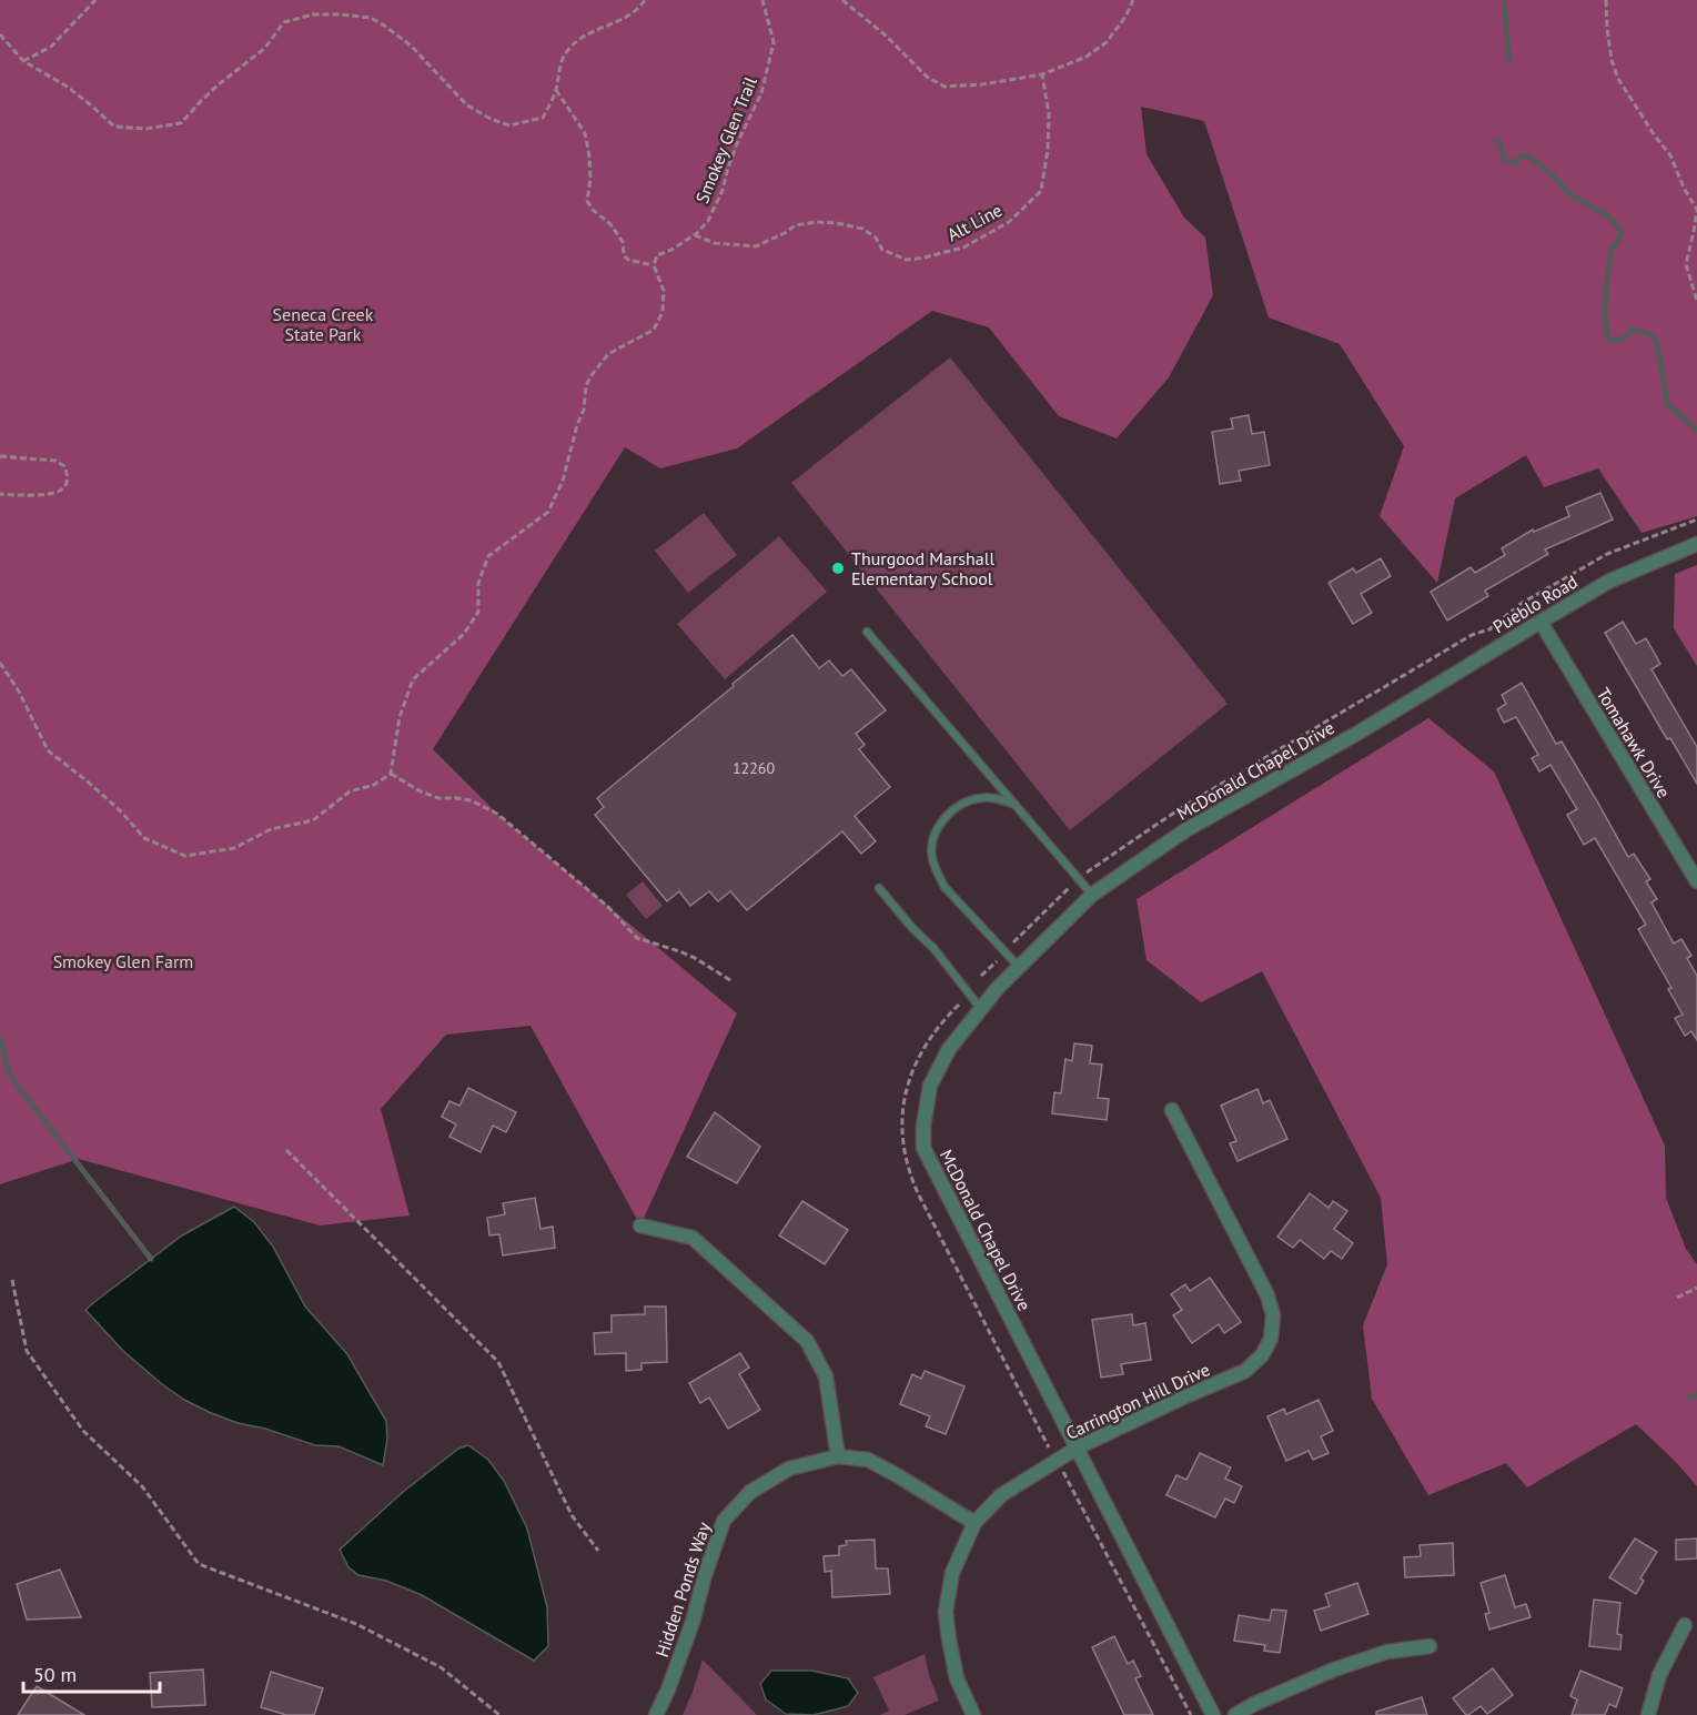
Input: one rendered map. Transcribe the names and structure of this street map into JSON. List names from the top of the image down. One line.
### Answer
{"streets":{"street":["Pueblo Road","Tomahawk Drive","McDonald Chapel Drive","Carrington Hill Drive","Hidden Ponds Way"],"path":["Smokey Glen Trail","Alt Line"]},"crossings":[["Smokey Glen Trail","Alt Line"],["Pueblo Road","Tomahawk Drive"],["Pueblo Road","McDonald Chapel Drive"],["McDonald Chapel Drive","Carrington Hill Drive"],["Carrington Hill Drive","Hidden Ponds Way"]],"parks":["Seneca Creek State Park","Smokey Glen Farm"],"places":["Thurgood Marshall Elementary School"],"house_numbers":["12260"],"scale_bar":"50 m"}
